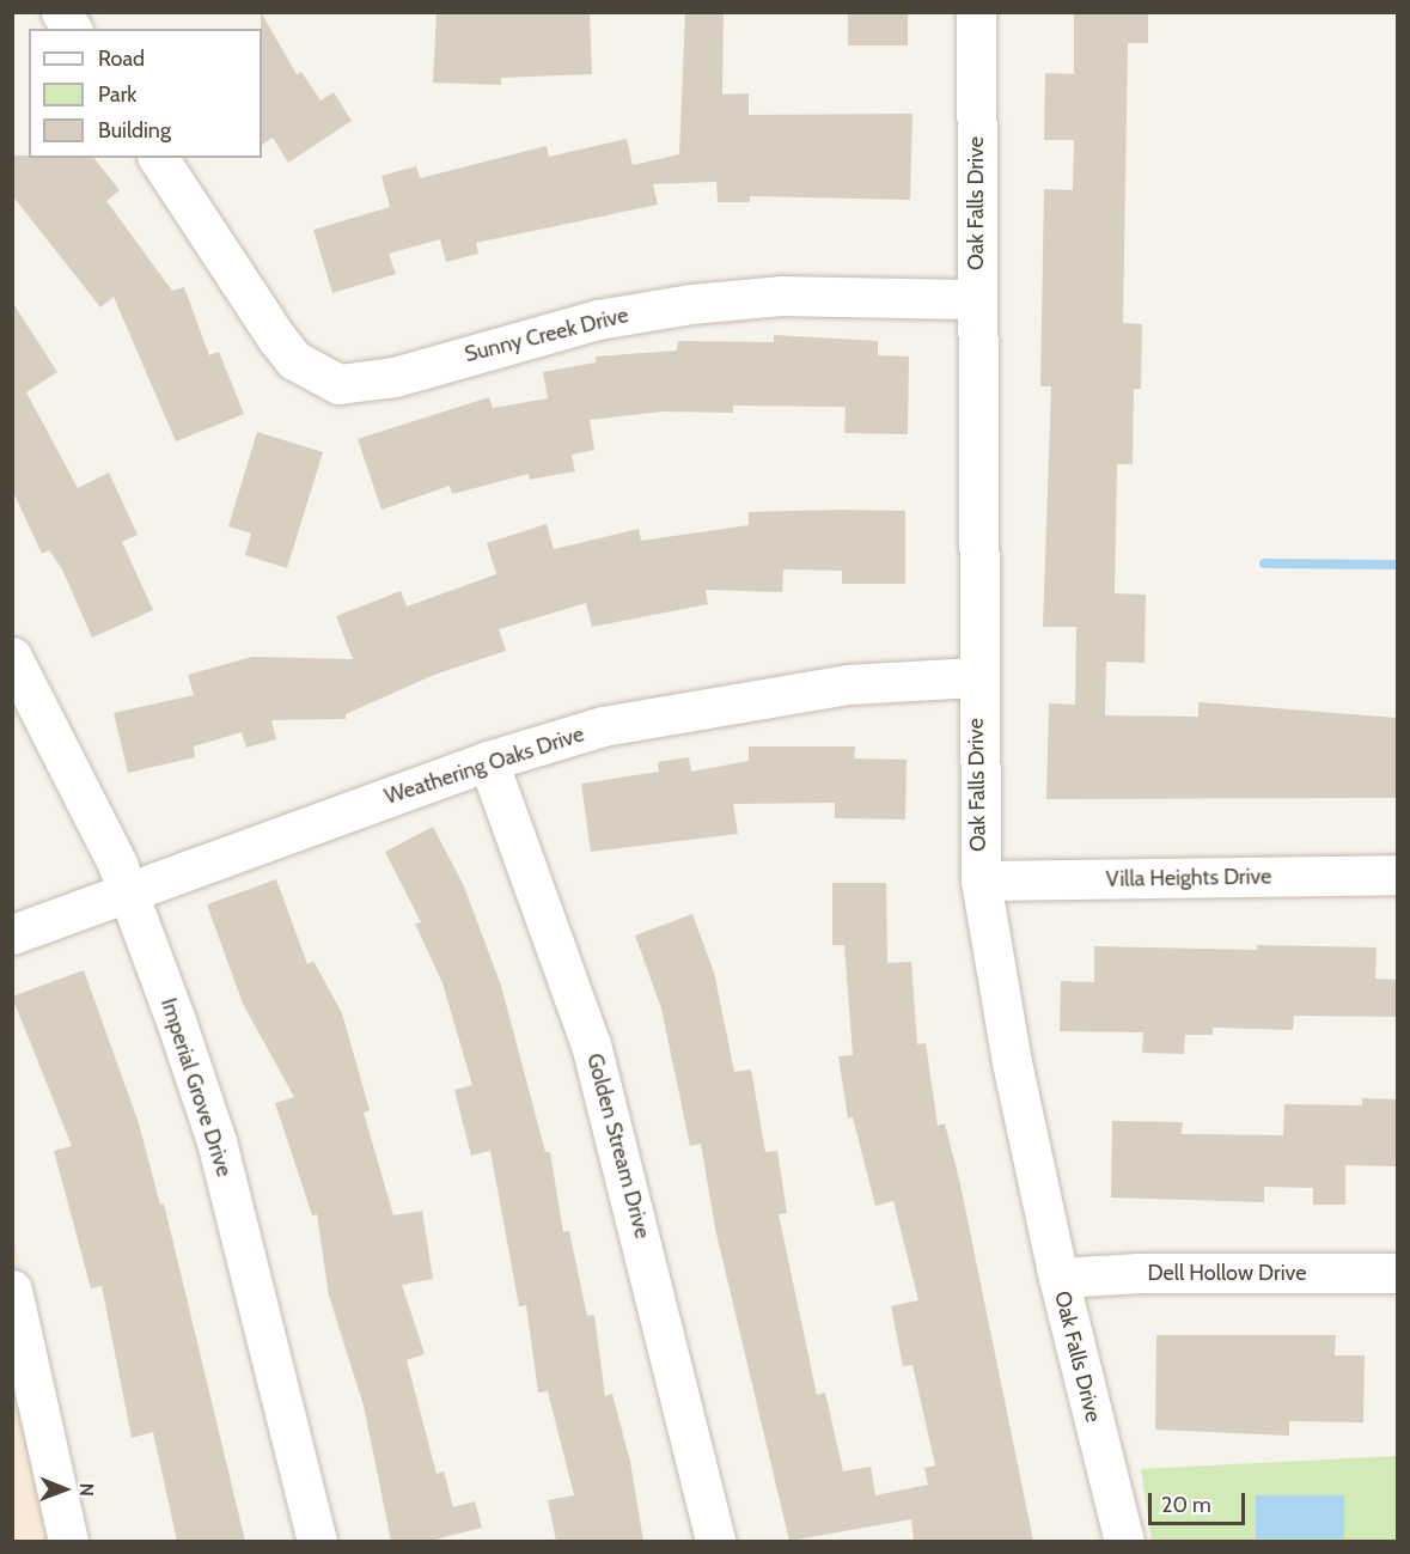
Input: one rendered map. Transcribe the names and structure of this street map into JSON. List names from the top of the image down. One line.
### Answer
{"streets":{"street":["Oak Falls Drive","Sunny Creek Drive","Weathering Oaks Drive","Villa Heights Drive","Imperial Grove Drive","Golden Stream Drive","Dell Hollow Drive"]},"crossings":[["Oak Falls Drive","Sunny Creek Drive"],["Oak Falls Drive","Weathering Oaks Drive"],["Oak Falls Drive","Villa Heights Drive"],["Oak Falls Drive","Dell Hollow Drive"],["Weathering Oaks Drive","Imperial Grove Drive"],["Weathering Oaks Drive","Golden Stream Drive"]],"legend":["Road","Park","Building"],"scale_bar":"20 m","north":"right"}
